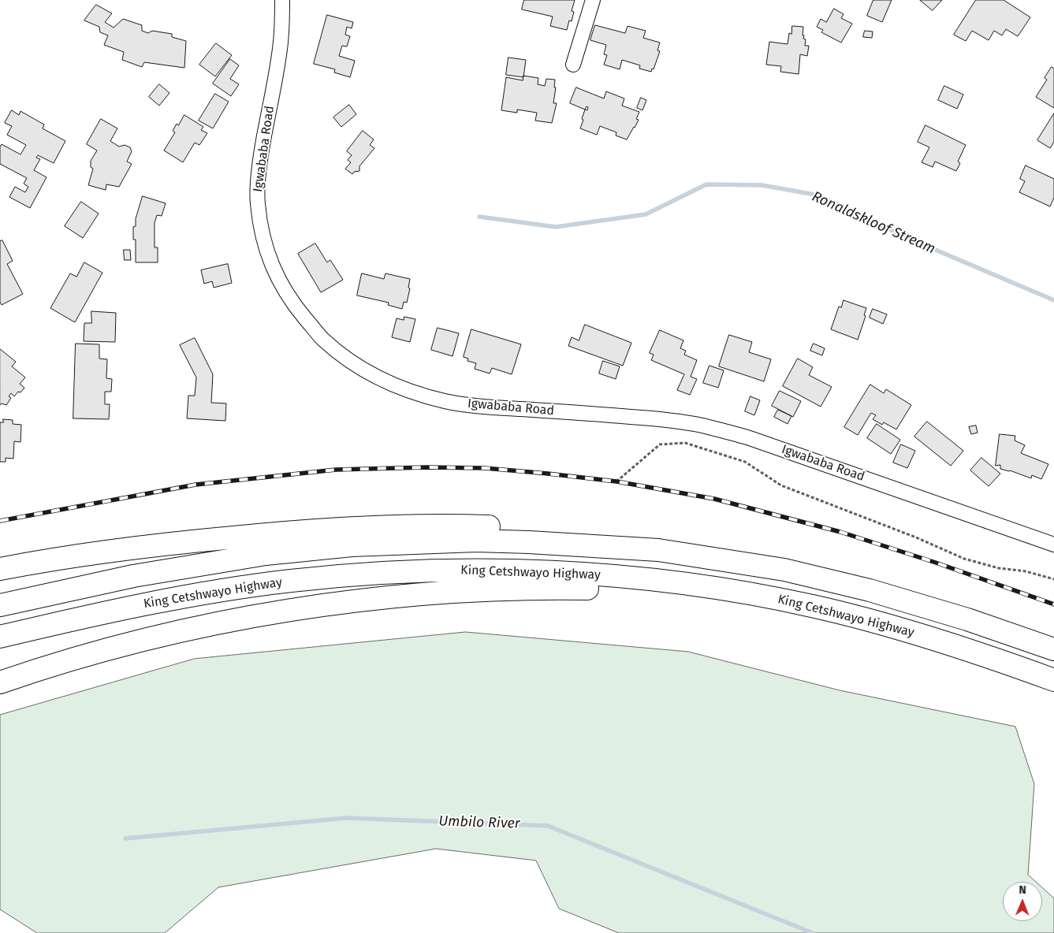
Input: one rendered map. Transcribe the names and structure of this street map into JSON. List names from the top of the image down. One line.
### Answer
{"streets":{"highway":["King Cetshwayo Highway"],"street":["Igwababa Road"]},"water":["Ronaldskloof Stream","Umbilo River"],"north":"top"}
